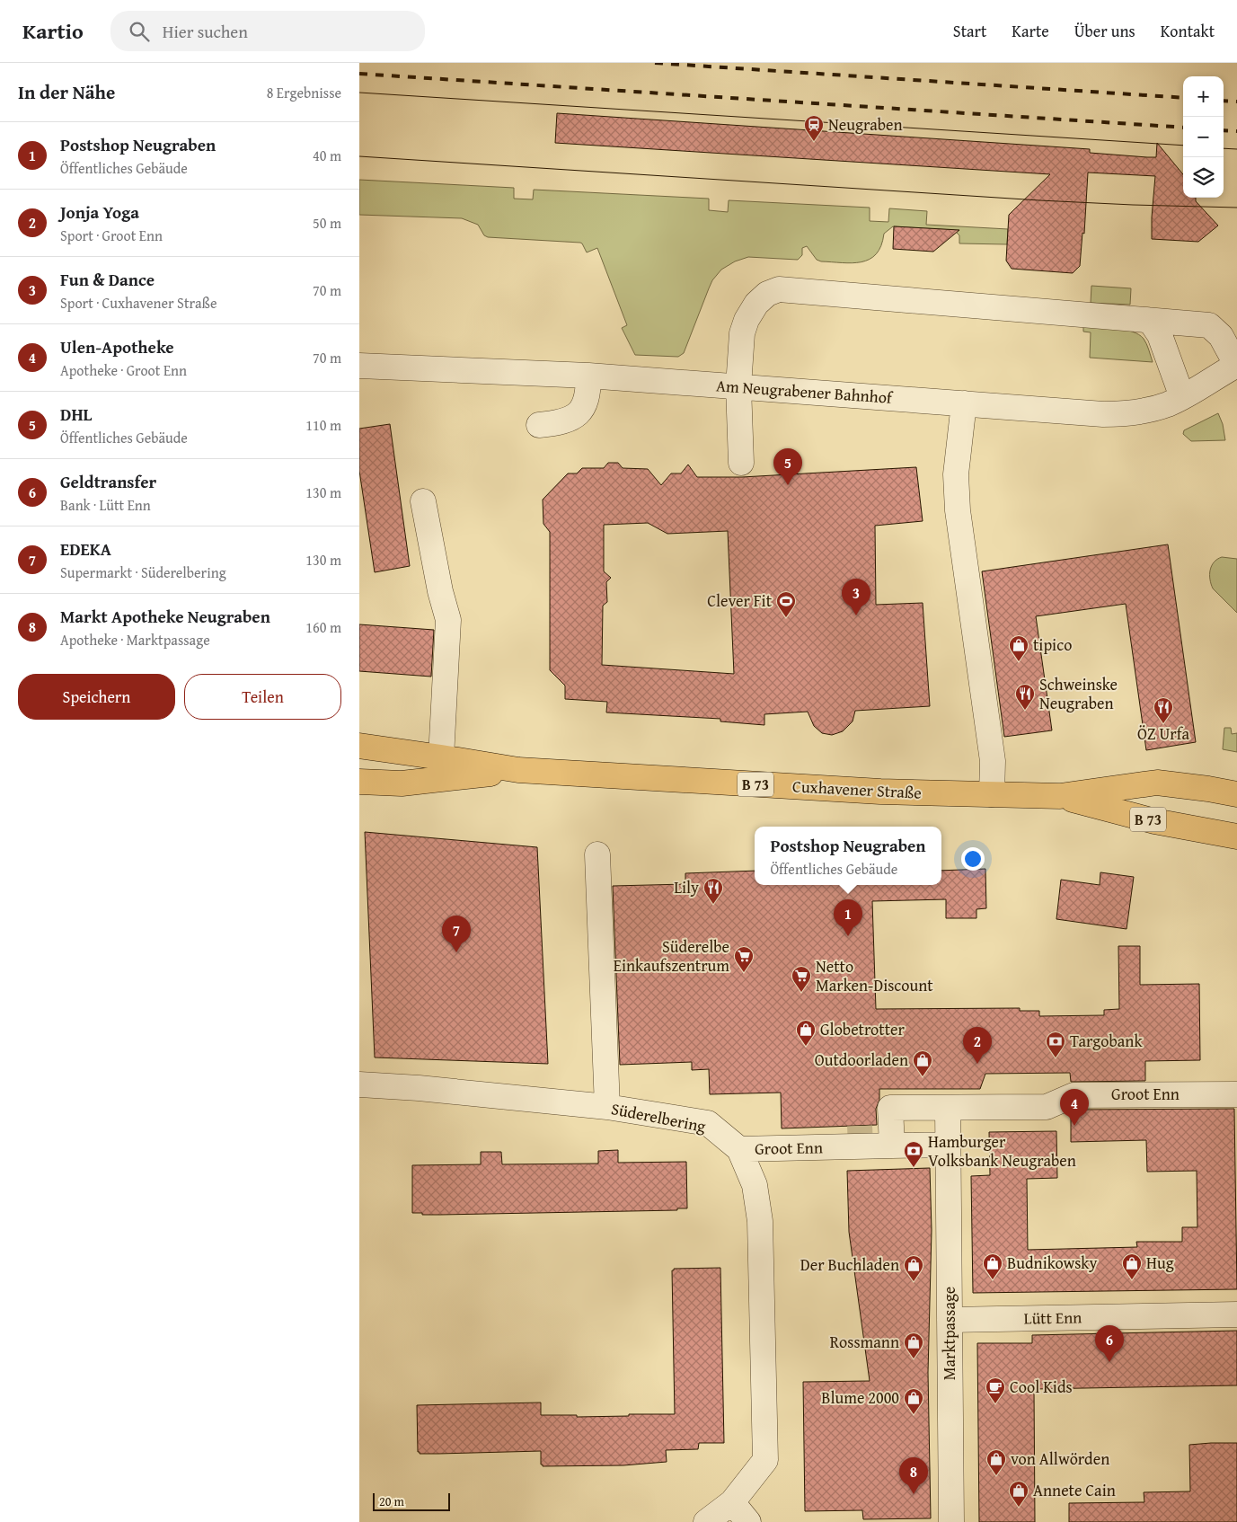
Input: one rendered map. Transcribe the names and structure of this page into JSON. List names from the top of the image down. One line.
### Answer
{"streets":{"main road":["B 73","Cuxhavener Straße"],"street":["Am Neugrabener Bahnhof","Groot Enn","Süderelbering","Lütt Enn","Marktpassage"]},"crossings":[["Groot Enn","Süderelbering"],["Groot Enn","Marktpassage"],["Lütt Enn","Marktpassage"]],"places":{"station":["Neugraben"],"sports":["Clever Fit"],"shop":["tipico","Globetrotter","Outdoorladen","Budnikowsky","Hug","Der Buchladen","Rossmann","Blume 2000","von Allwörden","Annete Cain"],"restaurant":["Schweinske Neugraben","ÖZ Urfa","Lily"],"supermarket":["Süderelbe Einkaufszentrum","Netto Marken-Discount"],"bank":["Targobank","Hamburger Volksbank Neugraben"],"cafe":["Cool Kids"]},"scale_bar":"20 m","page":{"header":"Kartio","search":"Hier suchen","nav":["Start","Karte","Über uns","Kontakt"],"heading":["In der Nähe","8 Ergebnisse"],"map_buttons":["+","−"],"list":[{"mark":"1","name":"Postshop Neugraben","note":"Öffentliches Gebäude","value":"40 m"},{"mark":"2","name":"Jonja Yoga","note":"Sport · Groot Enn","value":"50 m"},{"mark":"3","name":"Fun & Dance","note":"Sport · Cuxhavener Straße","value":"70 m"},{"mark":"4","name":"Ulen-Apotheke","note":"Apotheke · Groot Enn","value":"70 m"},{"mark":"5","name":"DHL","note":"Öffentliches Gebäude","value":"110 m"},{"mark":"6","name":"Geldtransfer","note":"Bank · Lütt Enn","value":"130 m"},{"mark":"7","name":"EDEKA","note":"Supermarkt · Süderelbering","value":"130 m"},{"mark":"8","name":"Markt Apotheke Neugraben","note":"Apotheke · Marktpassage","value":"160 m"}],"pins":["5","3","1","7","2","4","6","8"],"buttons":["Speichern","Teilen"],"popup":["Postshop Neugraben","Öffentliches Gebäude"],"scale":"20 m"}}
